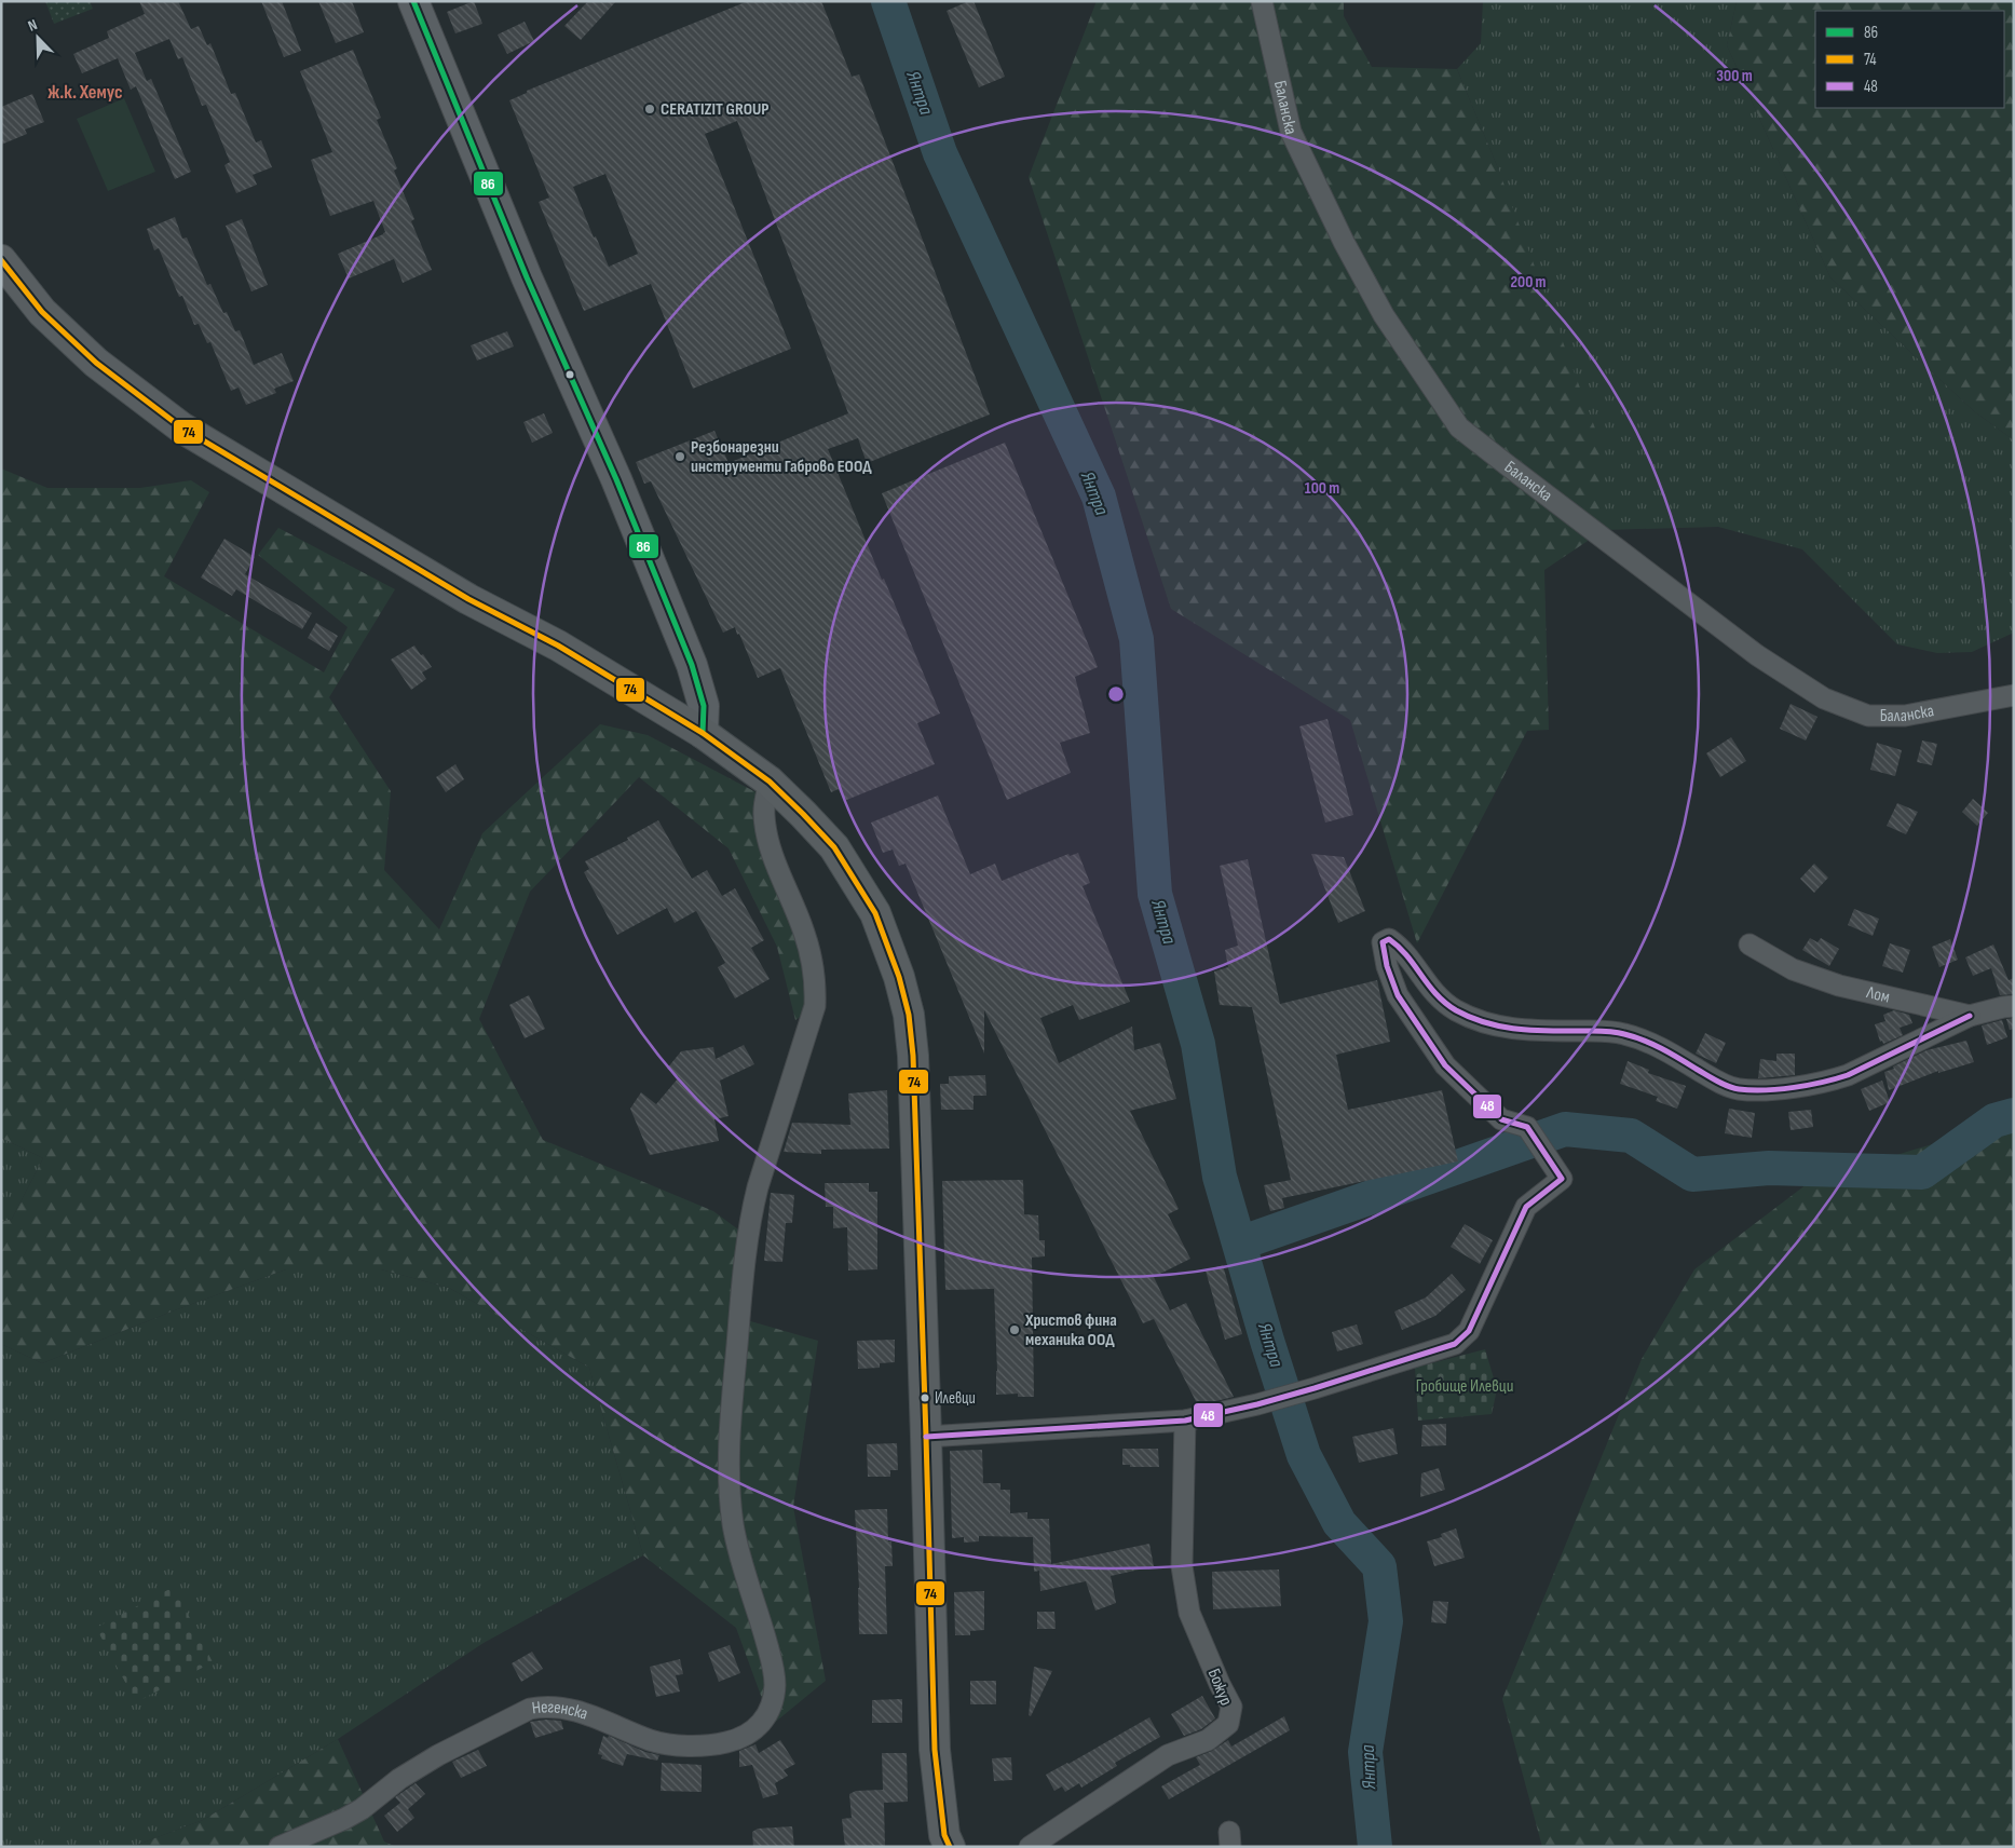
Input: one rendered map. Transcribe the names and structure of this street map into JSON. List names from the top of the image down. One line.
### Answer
{"streets":{"street":["Баланска","Лом","Божур","Негенска"]},"districts":["ж.к. Хемус"],"water":["Янтра"],"parks":["Гробище Илевци"],"places":["CERATIZIT GROUP","Резбонарезни инструменти Габрово ЕООД","Христов фина механика ООД","Илевци"],"lines":["transit line 86","transit line 74","transit line 48"],"legend":["86","74","48"],"north":"top left","rings":["300 m","200 m","100 m"]}
